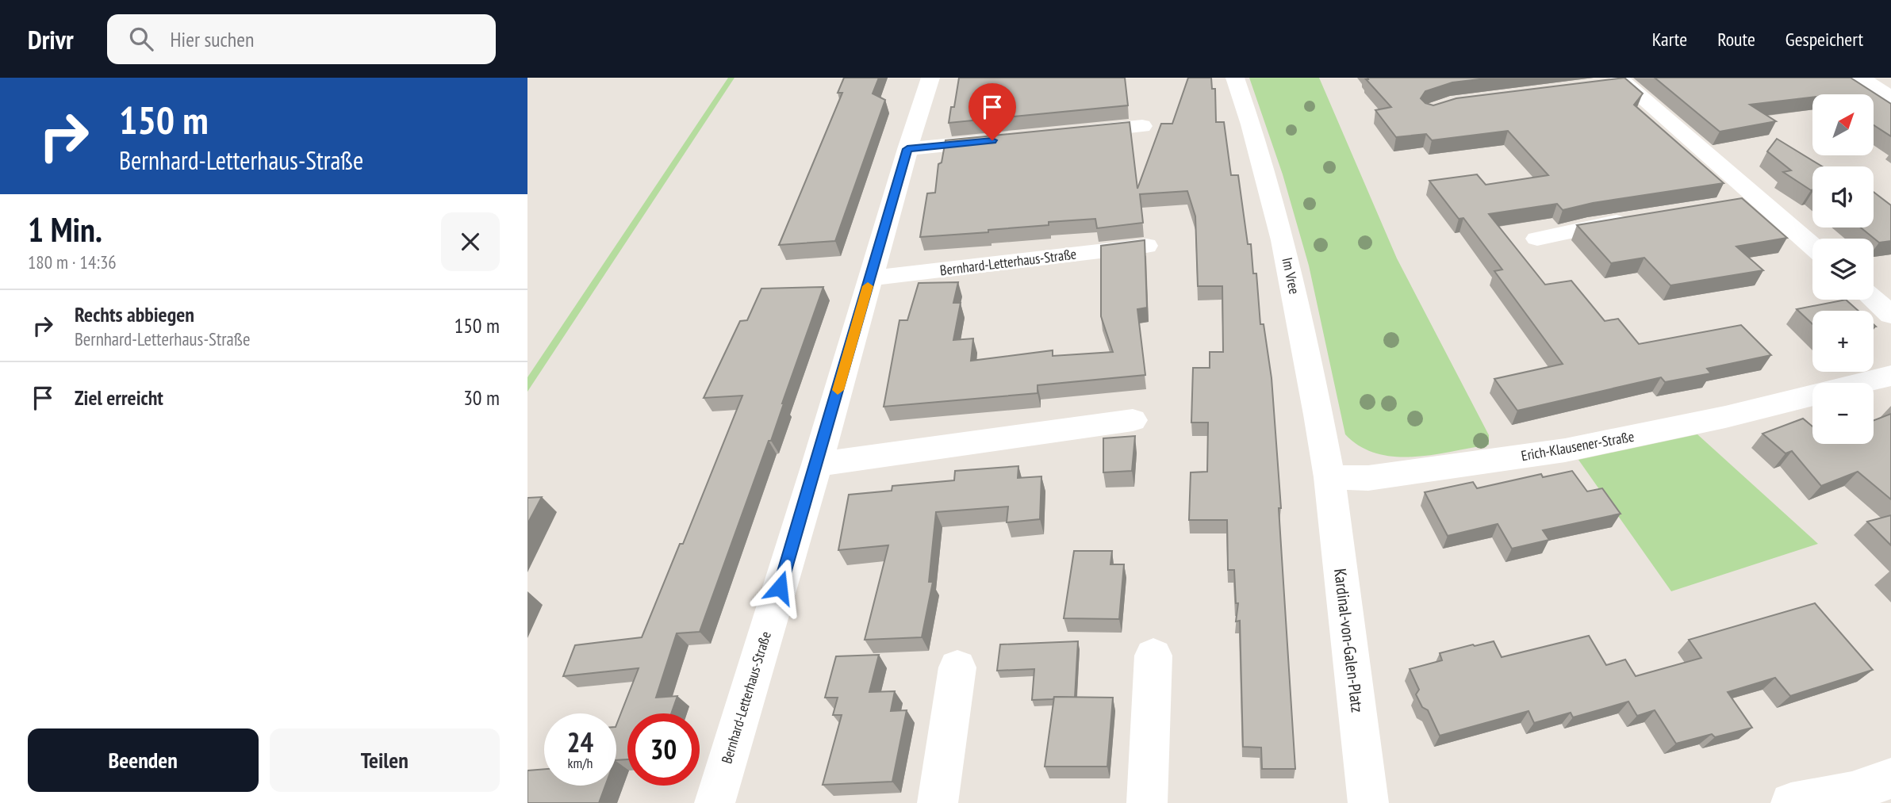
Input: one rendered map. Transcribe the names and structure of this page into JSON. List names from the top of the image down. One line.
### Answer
{"streets":{"street":["Bernhard-Letterhaus-Straße","Im Vree","Erich-Klausener-Straße","Kardinal-von-Galen-Platz"]},"crossings":[["Im Vree","Erich-Klausener-Straße"],["Im Vree","Kardinal-von-Galen-Platz"],["Erich-Klausener-Straße","Kardinal-von-Galen-Platz"]],"north":"top right","page":{"header":"Drivr","search":"Hier suchen","nav":["Karte","Route","Gespeichert"],"turn":["150 m","Bernhard-Letterhaus-Straße"],"map_buttons":["+","−"],"heading":["1 Min.","180 m · 14:36"],"list":[{"name":"Rechts abbiegen","note":"Bernhard-Letterhaus-Straße","value":"150 m"},{"name":"Ziel erreicht","value":"30 m"}],"speed":"24 km/h","limit":"30","buttons":["Beenden","Teilen"]}}
